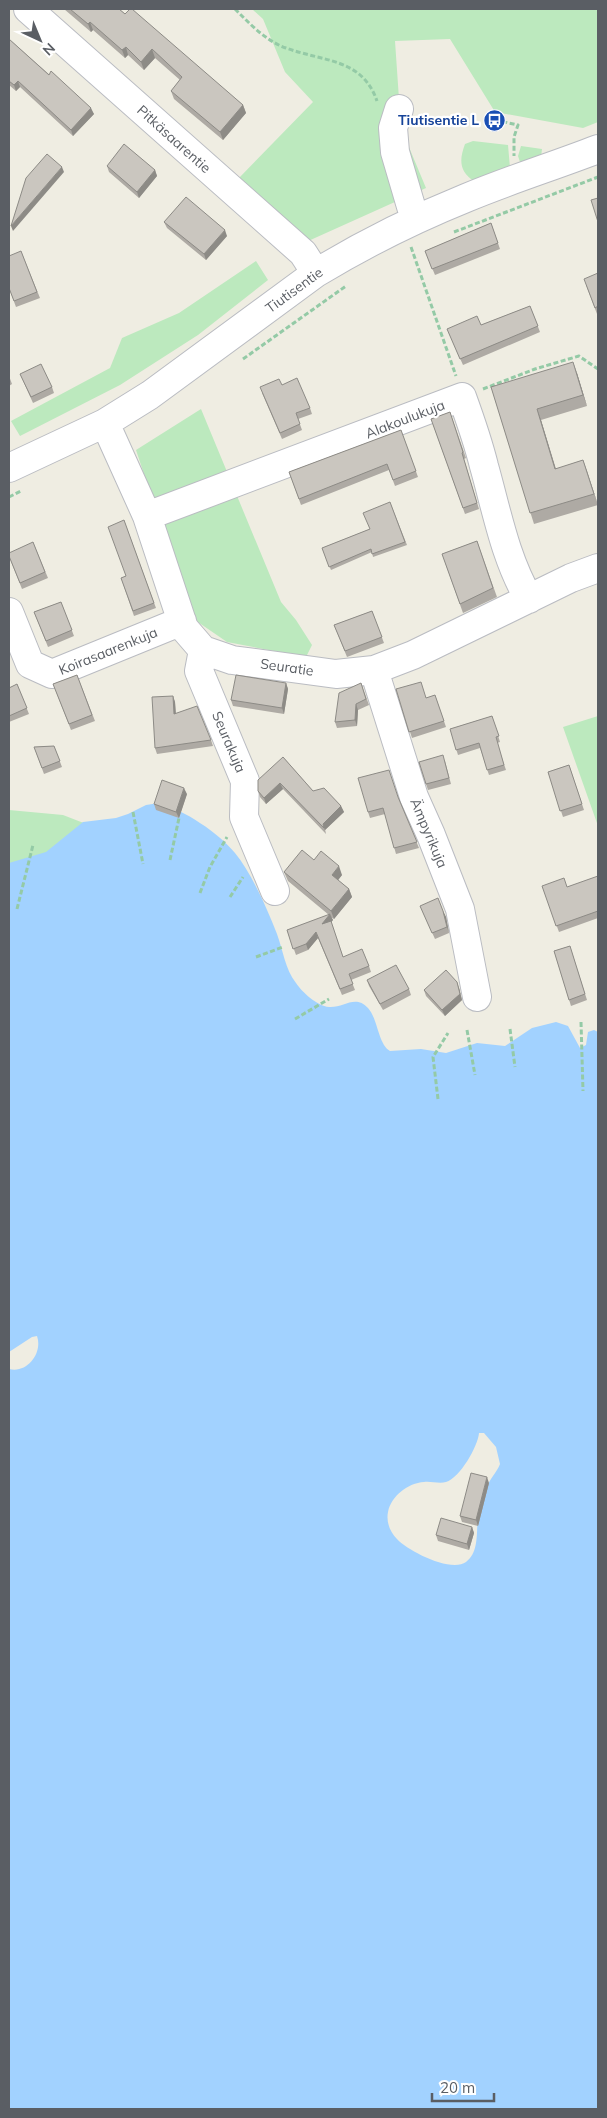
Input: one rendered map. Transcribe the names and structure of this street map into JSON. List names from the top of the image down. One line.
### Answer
{"streets":{"street":["Pitkäsaarentie","Tiutisentie","Alakoulukuja","Koirasaarenkuja","Seuratie","Seurakuja","Ämpyrikuja"]},"crossings":[["Pitkäsaarentie","Tiutisentie"],["Alakoulukuja","Seuratie"],["Seuratie","Seurakuja"],["Seuratie","Ämpyrikuja"]],"places":{"bus stop":["Tiutisentie L"]},"scale_bar":"20 m","north":"bottom right"}
